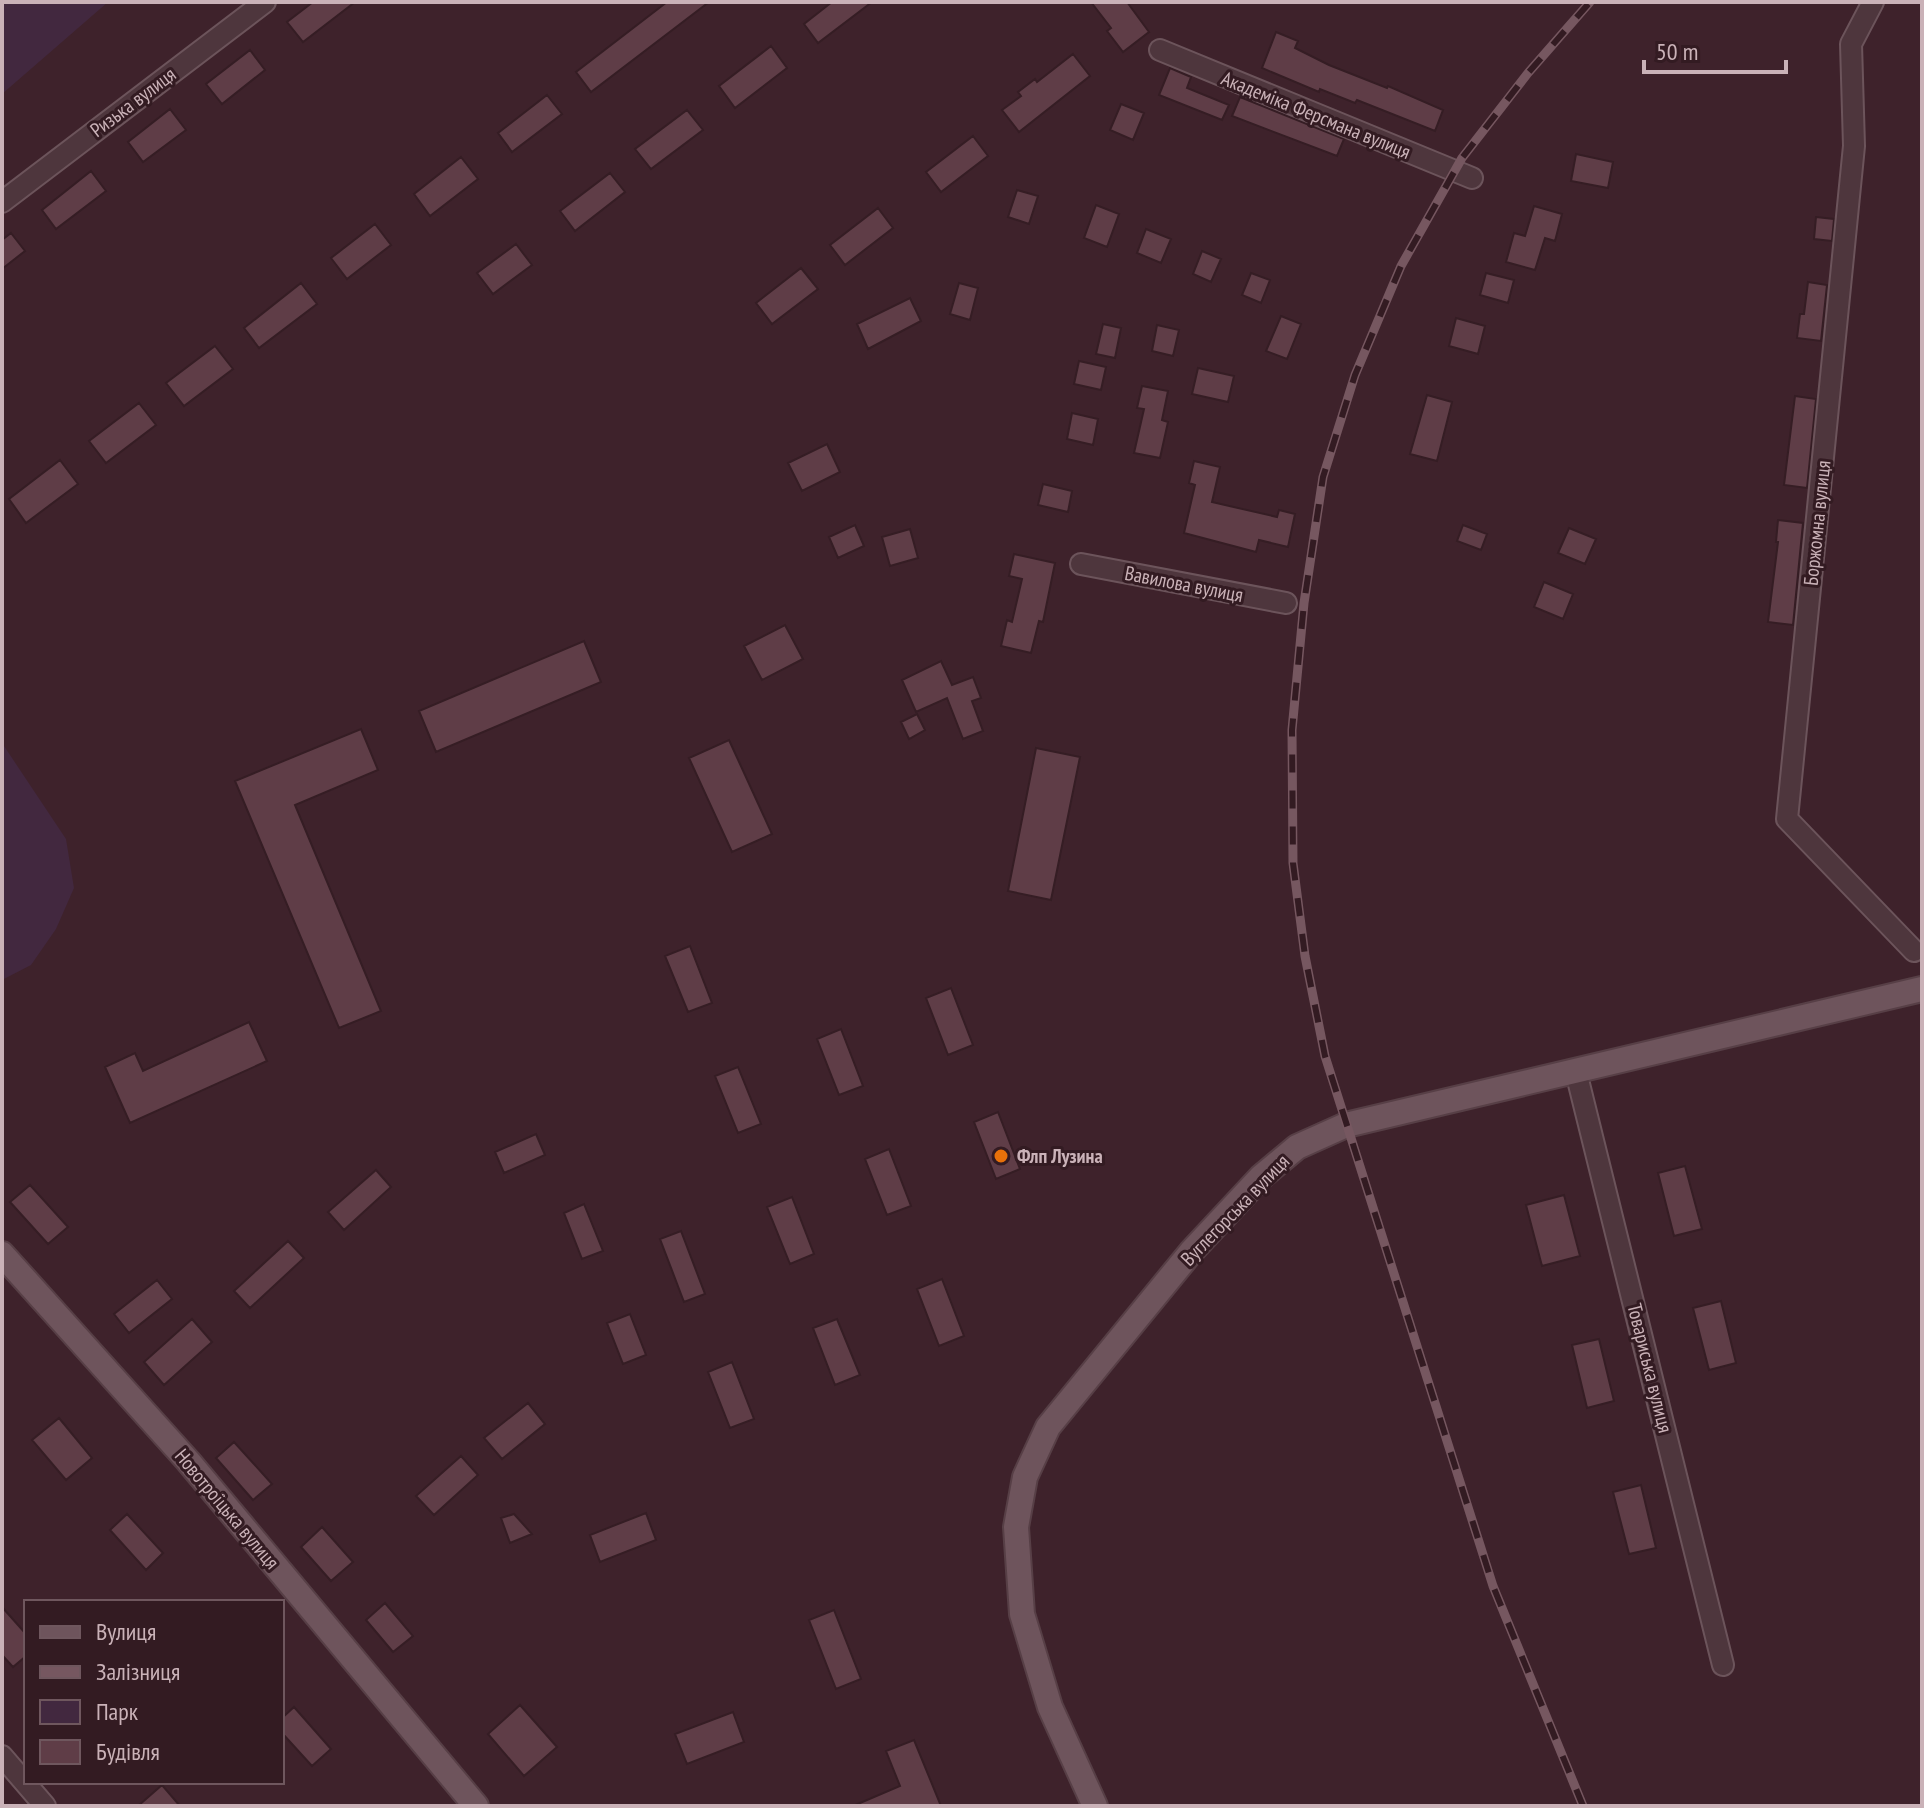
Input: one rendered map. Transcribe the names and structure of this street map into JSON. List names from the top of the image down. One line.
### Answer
{"streets":{"main road":["Вуглегорська вулиця","Новотроїцька вулиця"],"street":["Ризька вулиця","Академіка Ферсмана вулиця","Боржомна вулиця","Вавилова вулиця","Товариська вулиця"]},"crossings":[["Вуглегорська вулиця","Товариська вулиця"]],"places":["Флп Лузина"],"legend":["Вулиця","Залізниця","Парк","Будівля"],"scale_bar":"50 m"}
